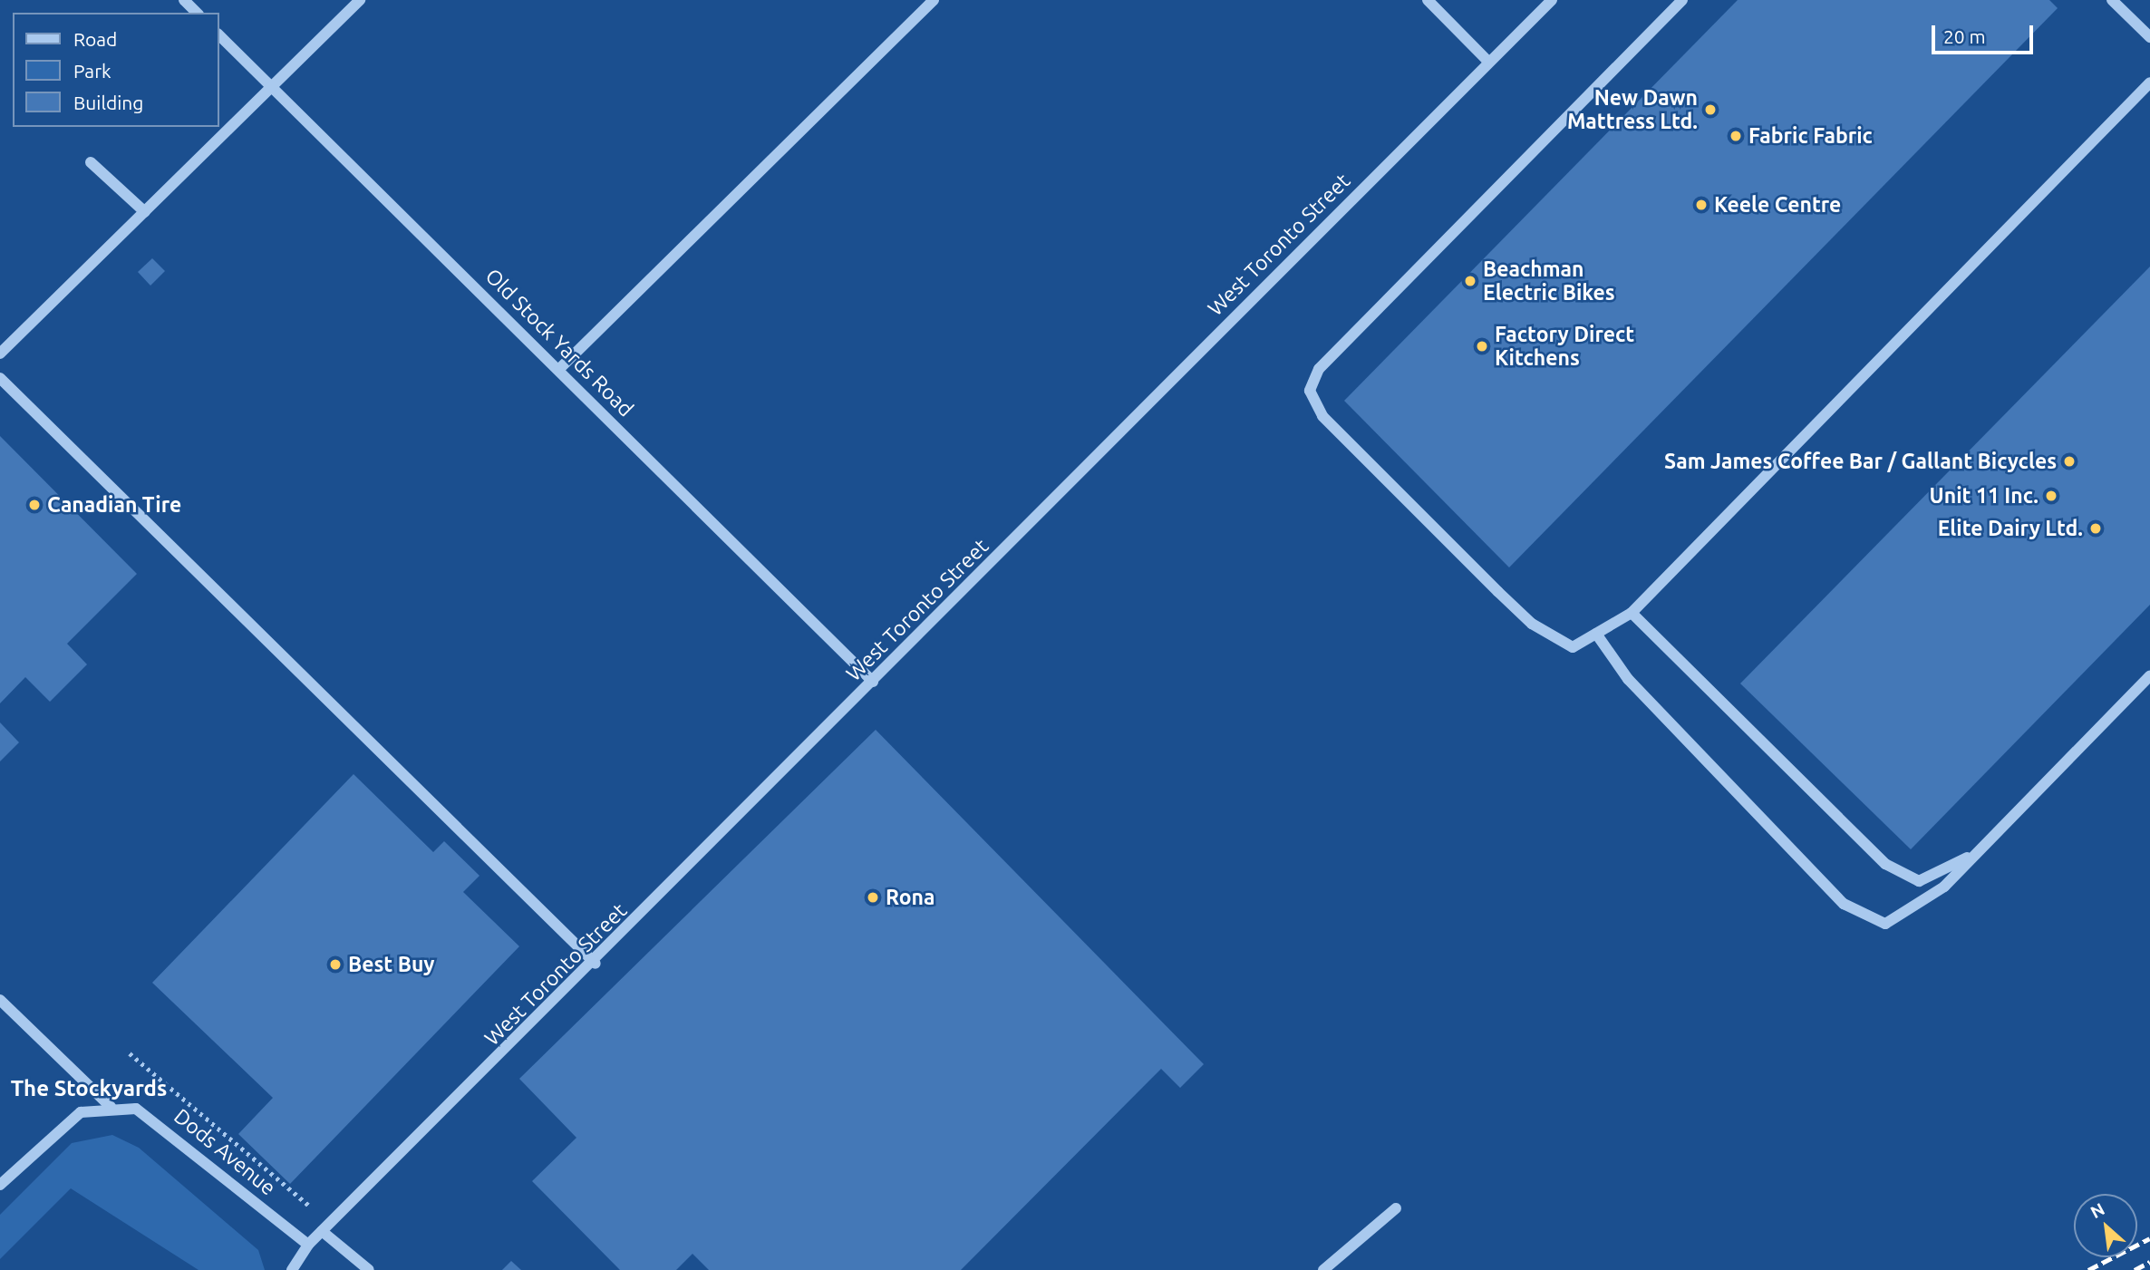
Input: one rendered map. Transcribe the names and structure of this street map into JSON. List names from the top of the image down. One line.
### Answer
{"streets":{"street":["West Toronto Street","Old Stock Yards Road","Dods Avenue"]},"crossings":[["West Toronto Street","Old Stock Yards Road"],["West Toronto Street","Dods Avenue"]],"districts":["The Stockyards"],"places":["New Dawn Mattress Ltd.","Fabric Fabric","Keele Centre","Beachman Electric Bikes","Factory Direct Kitchens","Sam James Coffee Bar / Gallant Bicycles","Unit 11 Inc.","Canadian Tire","Elite Dairy Ltd.","Rona","Best Buy"],"legend":["Road","Park","Building"],"scale_bar":"20 m","north":"top left"}
